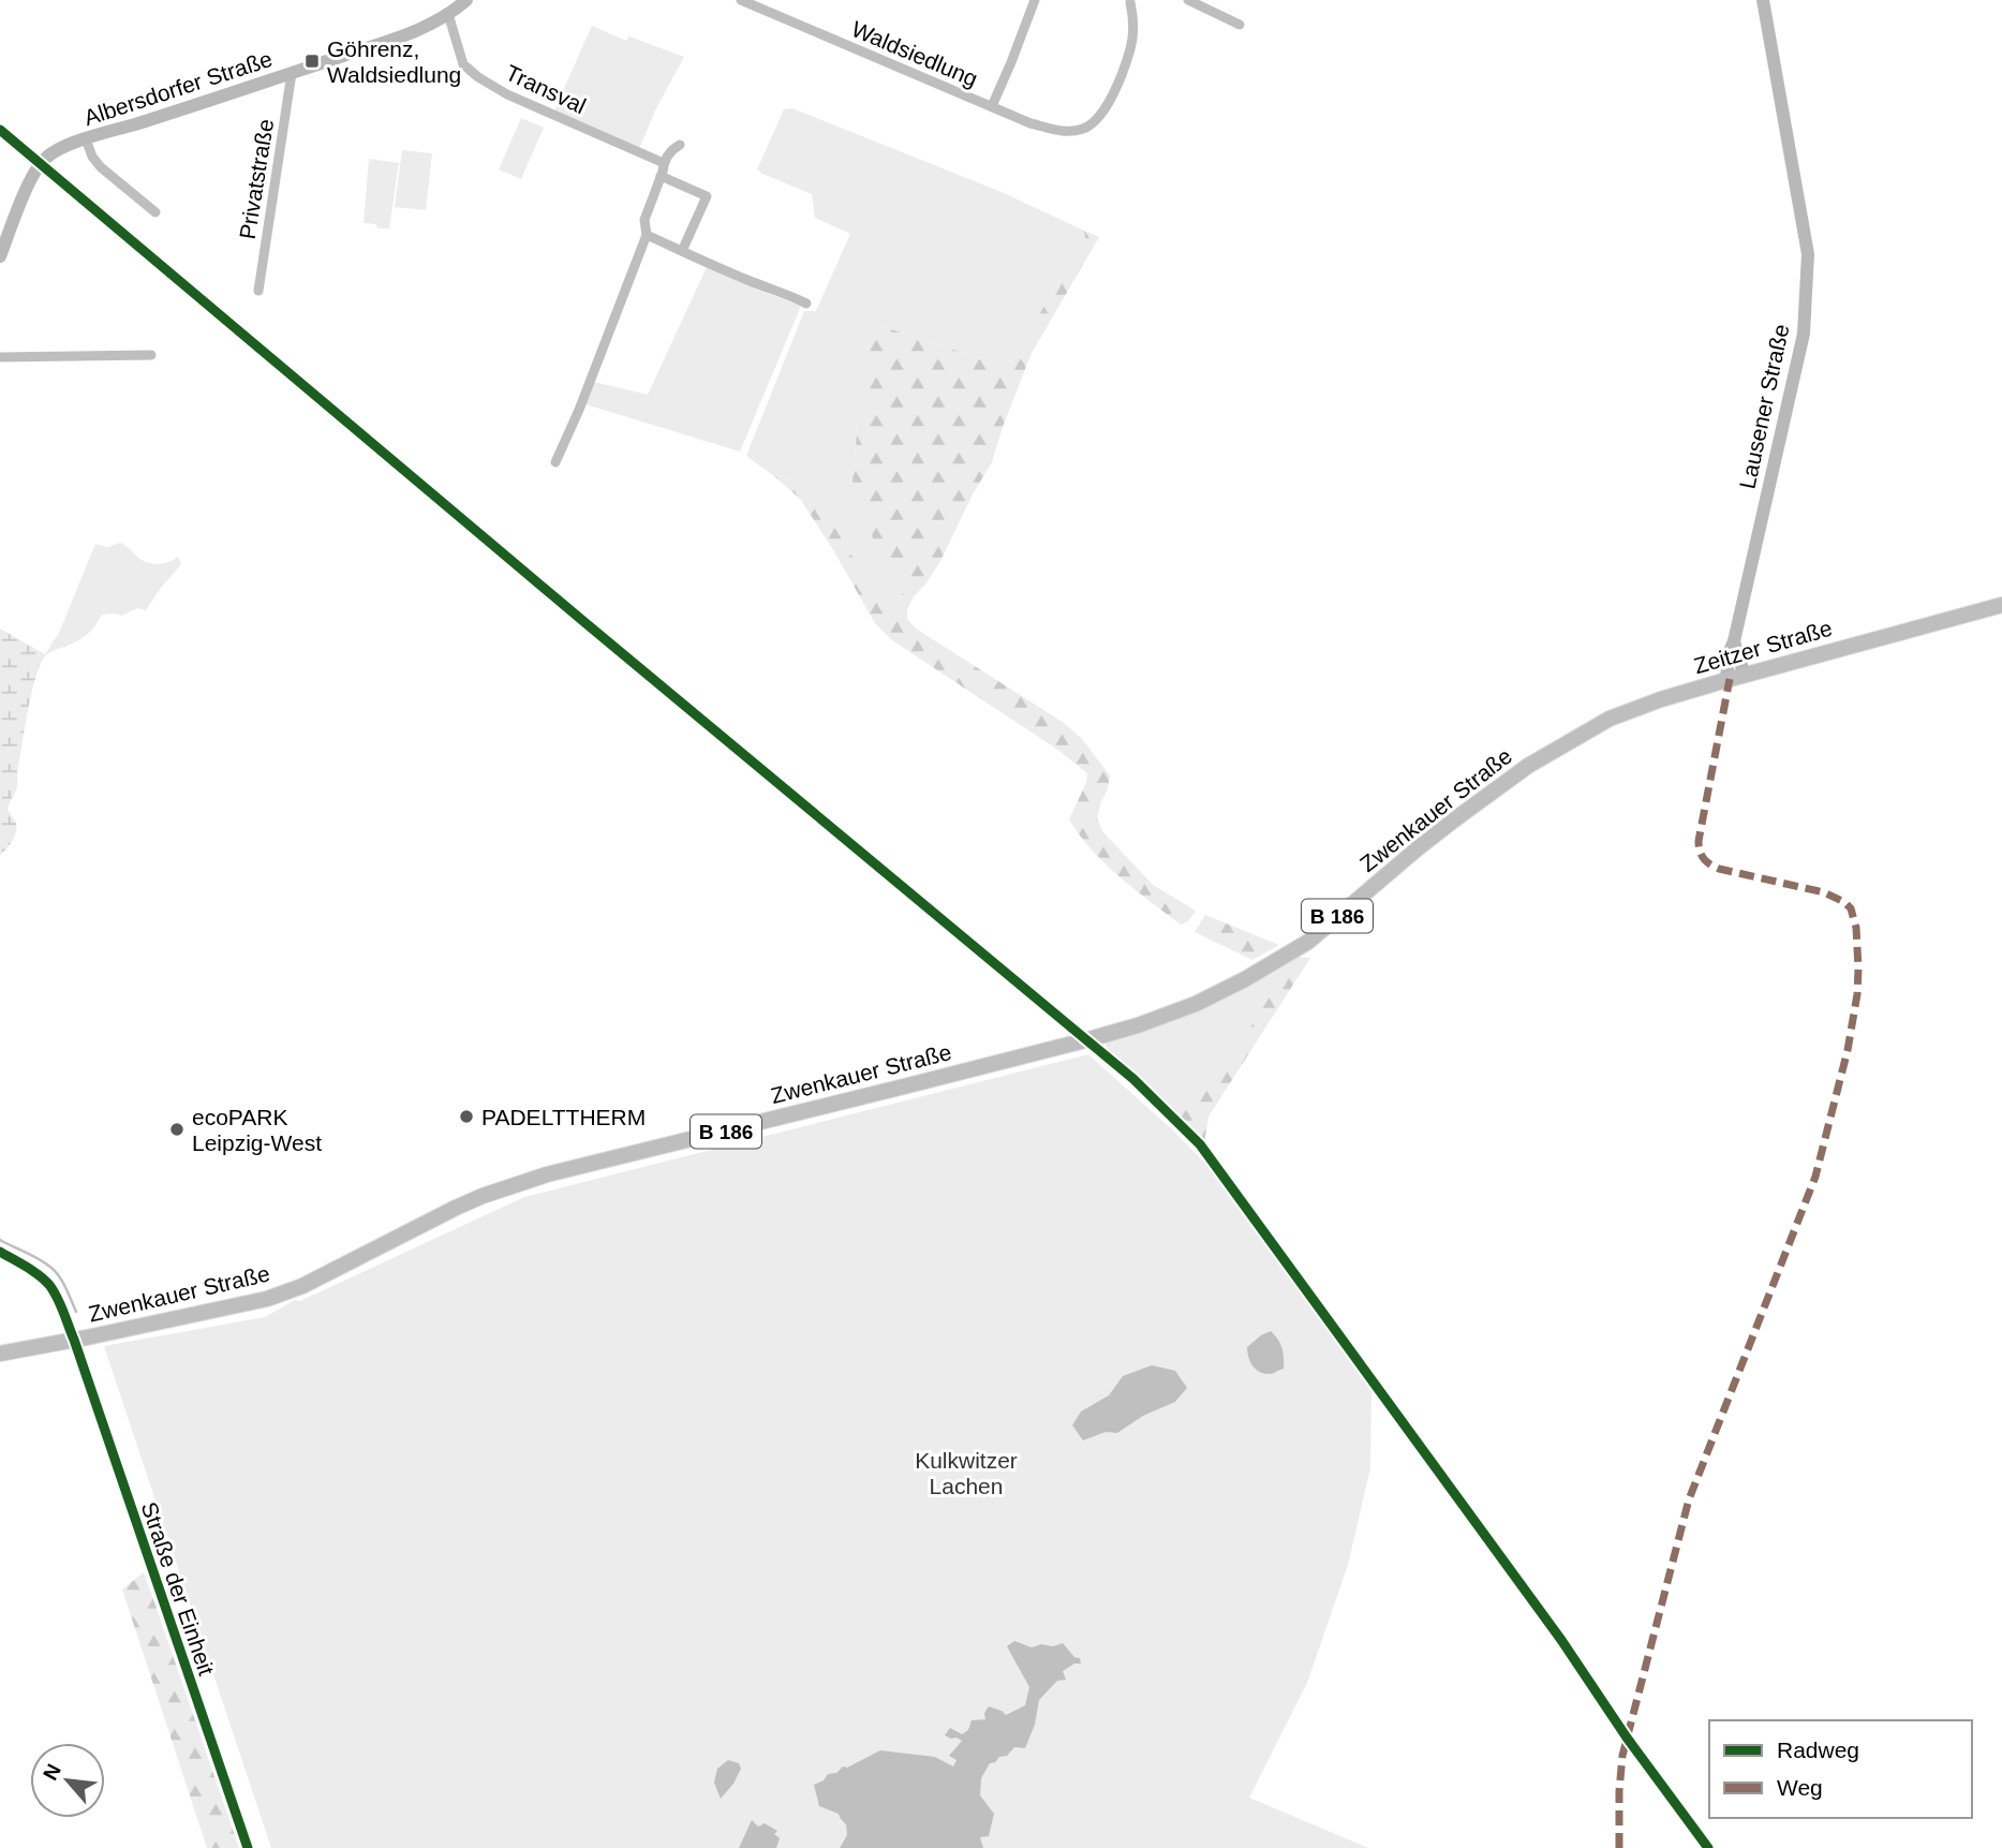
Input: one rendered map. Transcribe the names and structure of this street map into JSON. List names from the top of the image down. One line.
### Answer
{"streets":{"main road":["Zeitzer Straße","Zwenkauer Straße","B 186"],"street":["Waldsiedlung","Albersdorfer Straße","Transval","Privatstraße","Lausener Straße","Straße der Einheit"]},"crossings":[["Albersdorfer Straße","Transval"],["Albersdorfer Straße","Privatstraße"],["Lausener Straße","Zeitzer Straße"],["Zeitzer Straße","Zwenkauer Straße"],["Zwenkauer Straße","Straße der Einheit"]],"parks":["Kulkwitzer Lachen"],"places":{"transit":["Göhrenz, Waldsiedlung"],"other":["PADELTTHERM","ecoPARK Leipzig-West"]},"legend":["Radweg","Weg"],"north":"top left"}
